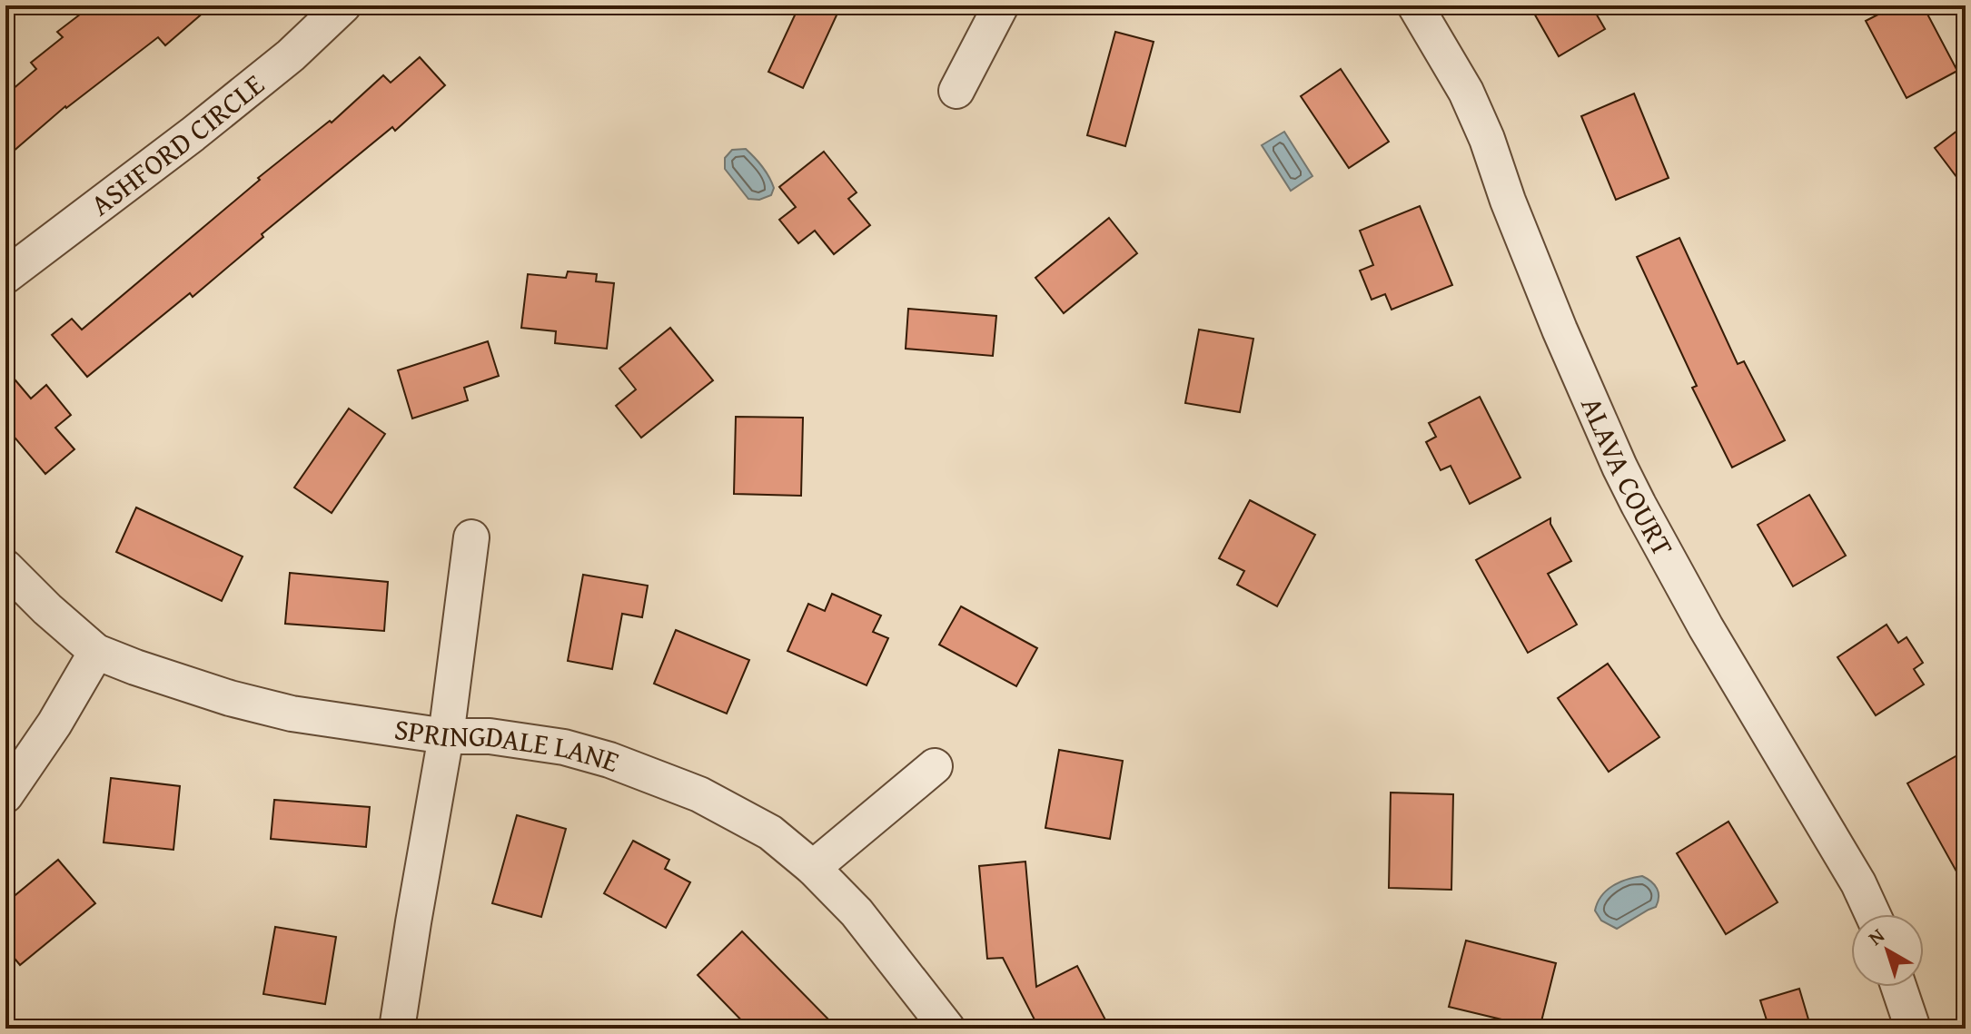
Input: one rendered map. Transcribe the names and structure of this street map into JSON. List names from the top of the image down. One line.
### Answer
{"streets":{"street":["ASHFORD CIRCLE","ALAVA COURT","SPRINGDALE LANE"]},"north":"top left"}
